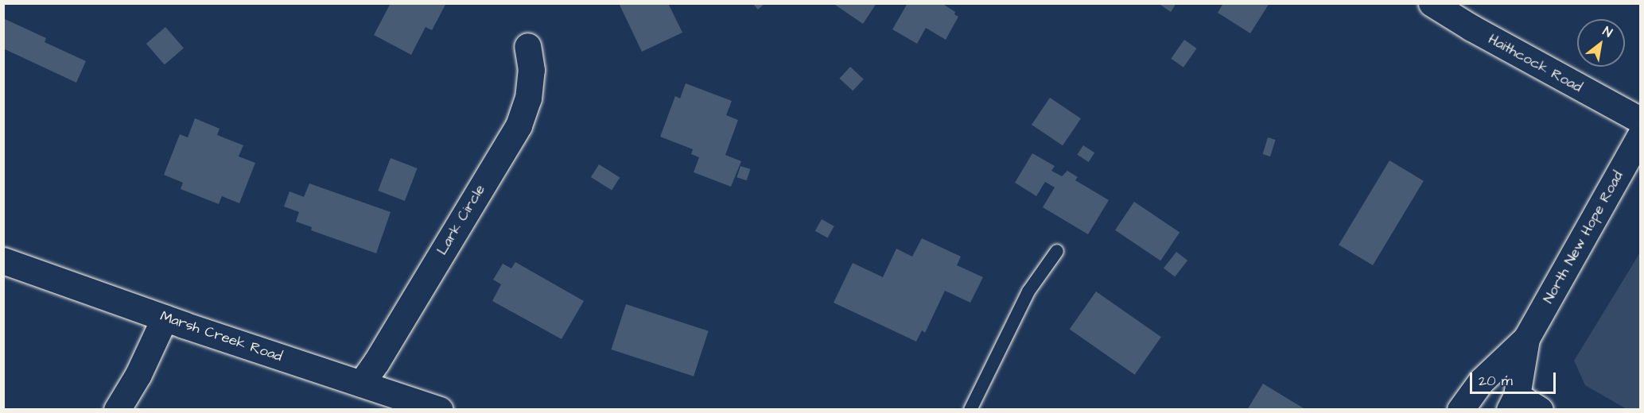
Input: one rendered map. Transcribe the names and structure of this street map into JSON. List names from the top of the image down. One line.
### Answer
{"streets":{"street":["Haithcock Road","Lark Circle","North New Hope Road","Marsh Creek Road"]},"crossings":[["Lark Circle","Marsh Creek Road"]],"scale_bar":"20 m","north":"top right"}
